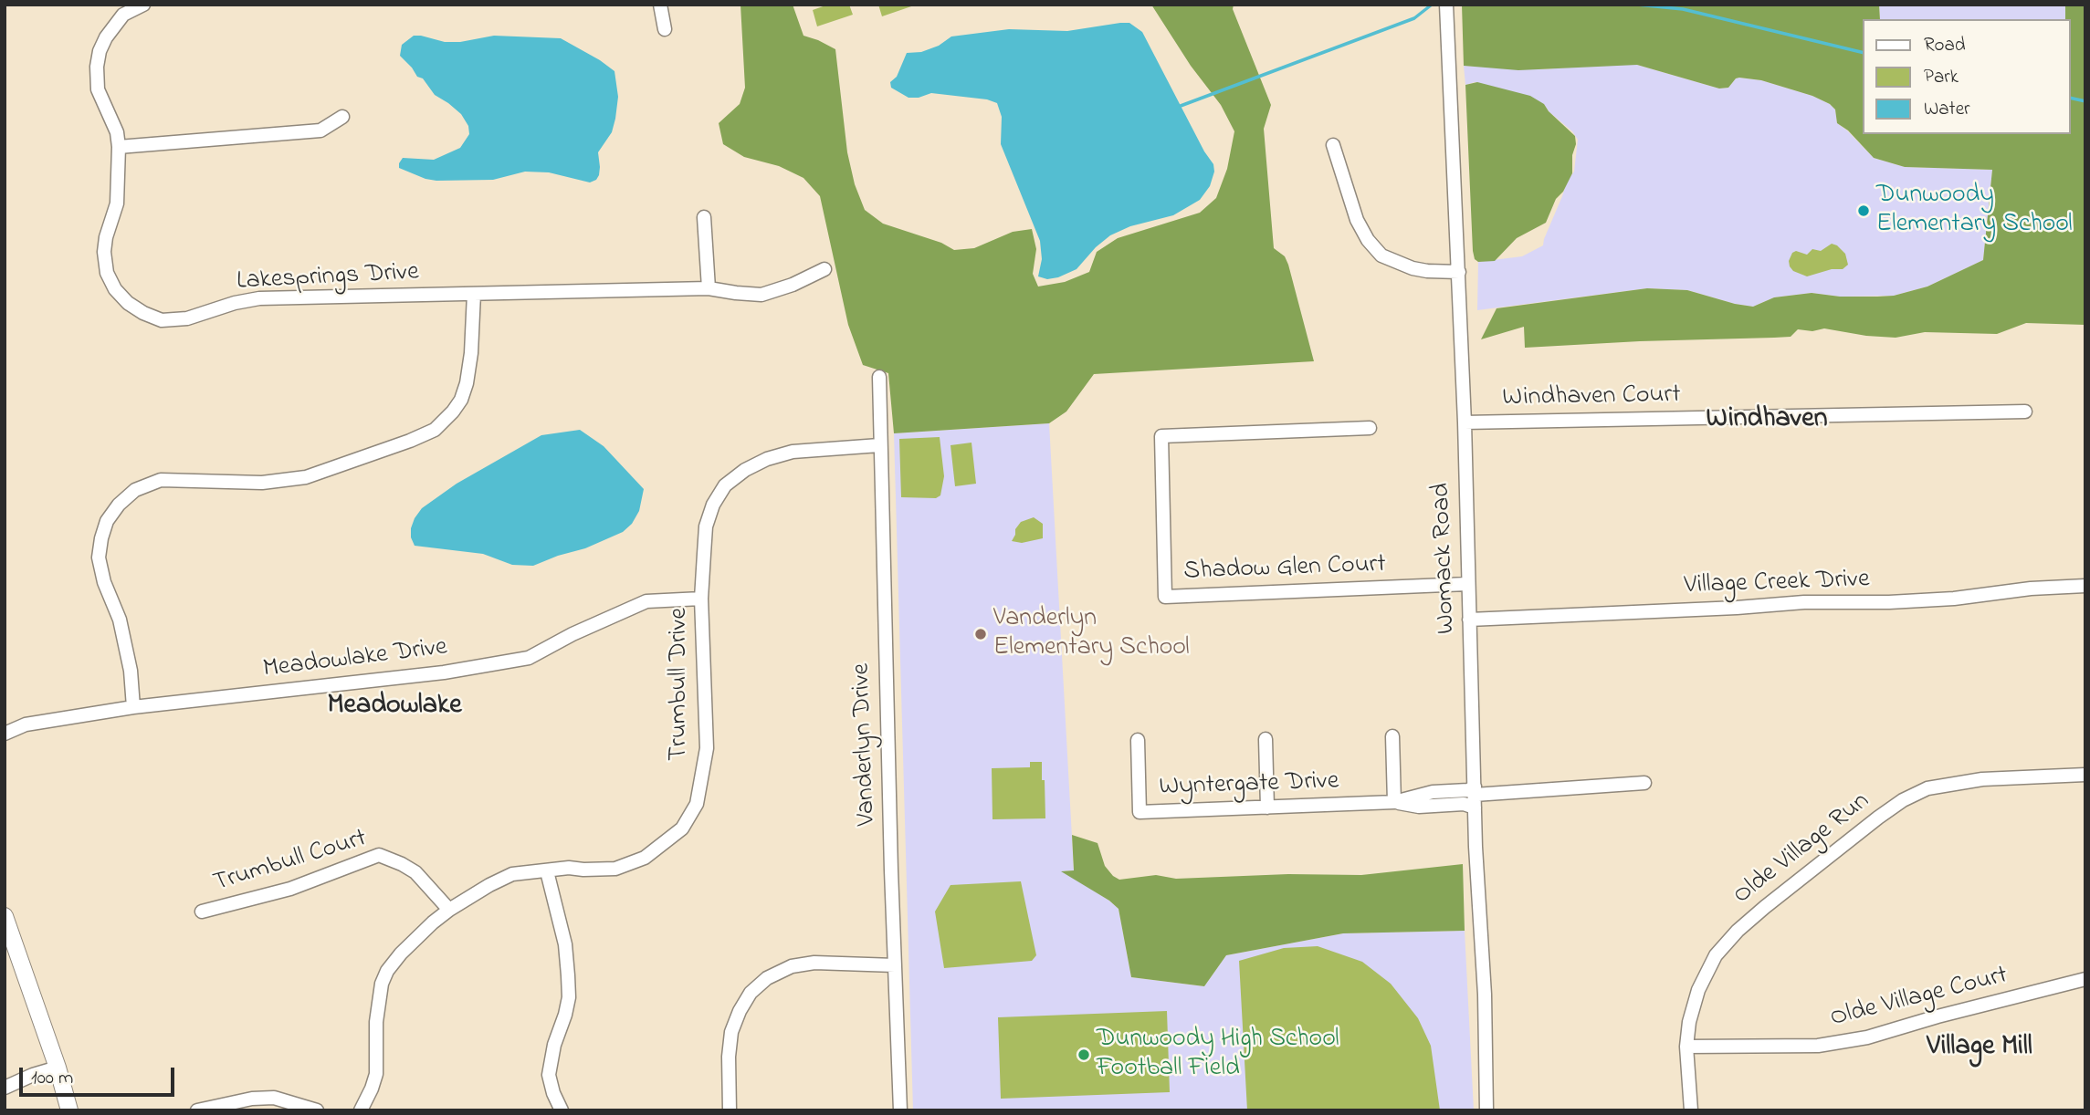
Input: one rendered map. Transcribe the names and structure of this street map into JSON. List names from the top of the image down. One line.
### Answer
{"streets":{"street":["Lakesprings Drive","Windhaven Court","Womack Road","Shadow Glen Court","Village Creek Drive","Meadowlake Drive","Trumbull Drive","Vanderlyn Drive","Wyntergate Drive","Olde Village Run","Trumbull Court","Olde Village Court"]},"crossings":[["Windhaven Court","Womack Road"],["Womack Road","Shadow Glen Court"],["Womack Road","Village Creek Drive"],["Womack Road","Wyntergate Drive"],["Meadowlake Drive","Trumbull Drive"],["Trumbull Drive","Vanderlyn Drive"],["Trumbull Drive","Trumbull Court"],["Olde Village Run","Olde Village Court"]],"districts":["Windhaven","Meadowlake","Village Mill"],"places":["Dunwoody Elementary School","Vanderlyn Elementary School","Dunwoody High School Football Field"],"legend":["Road","Park","Water"],"scale_bar":"100 m"}
